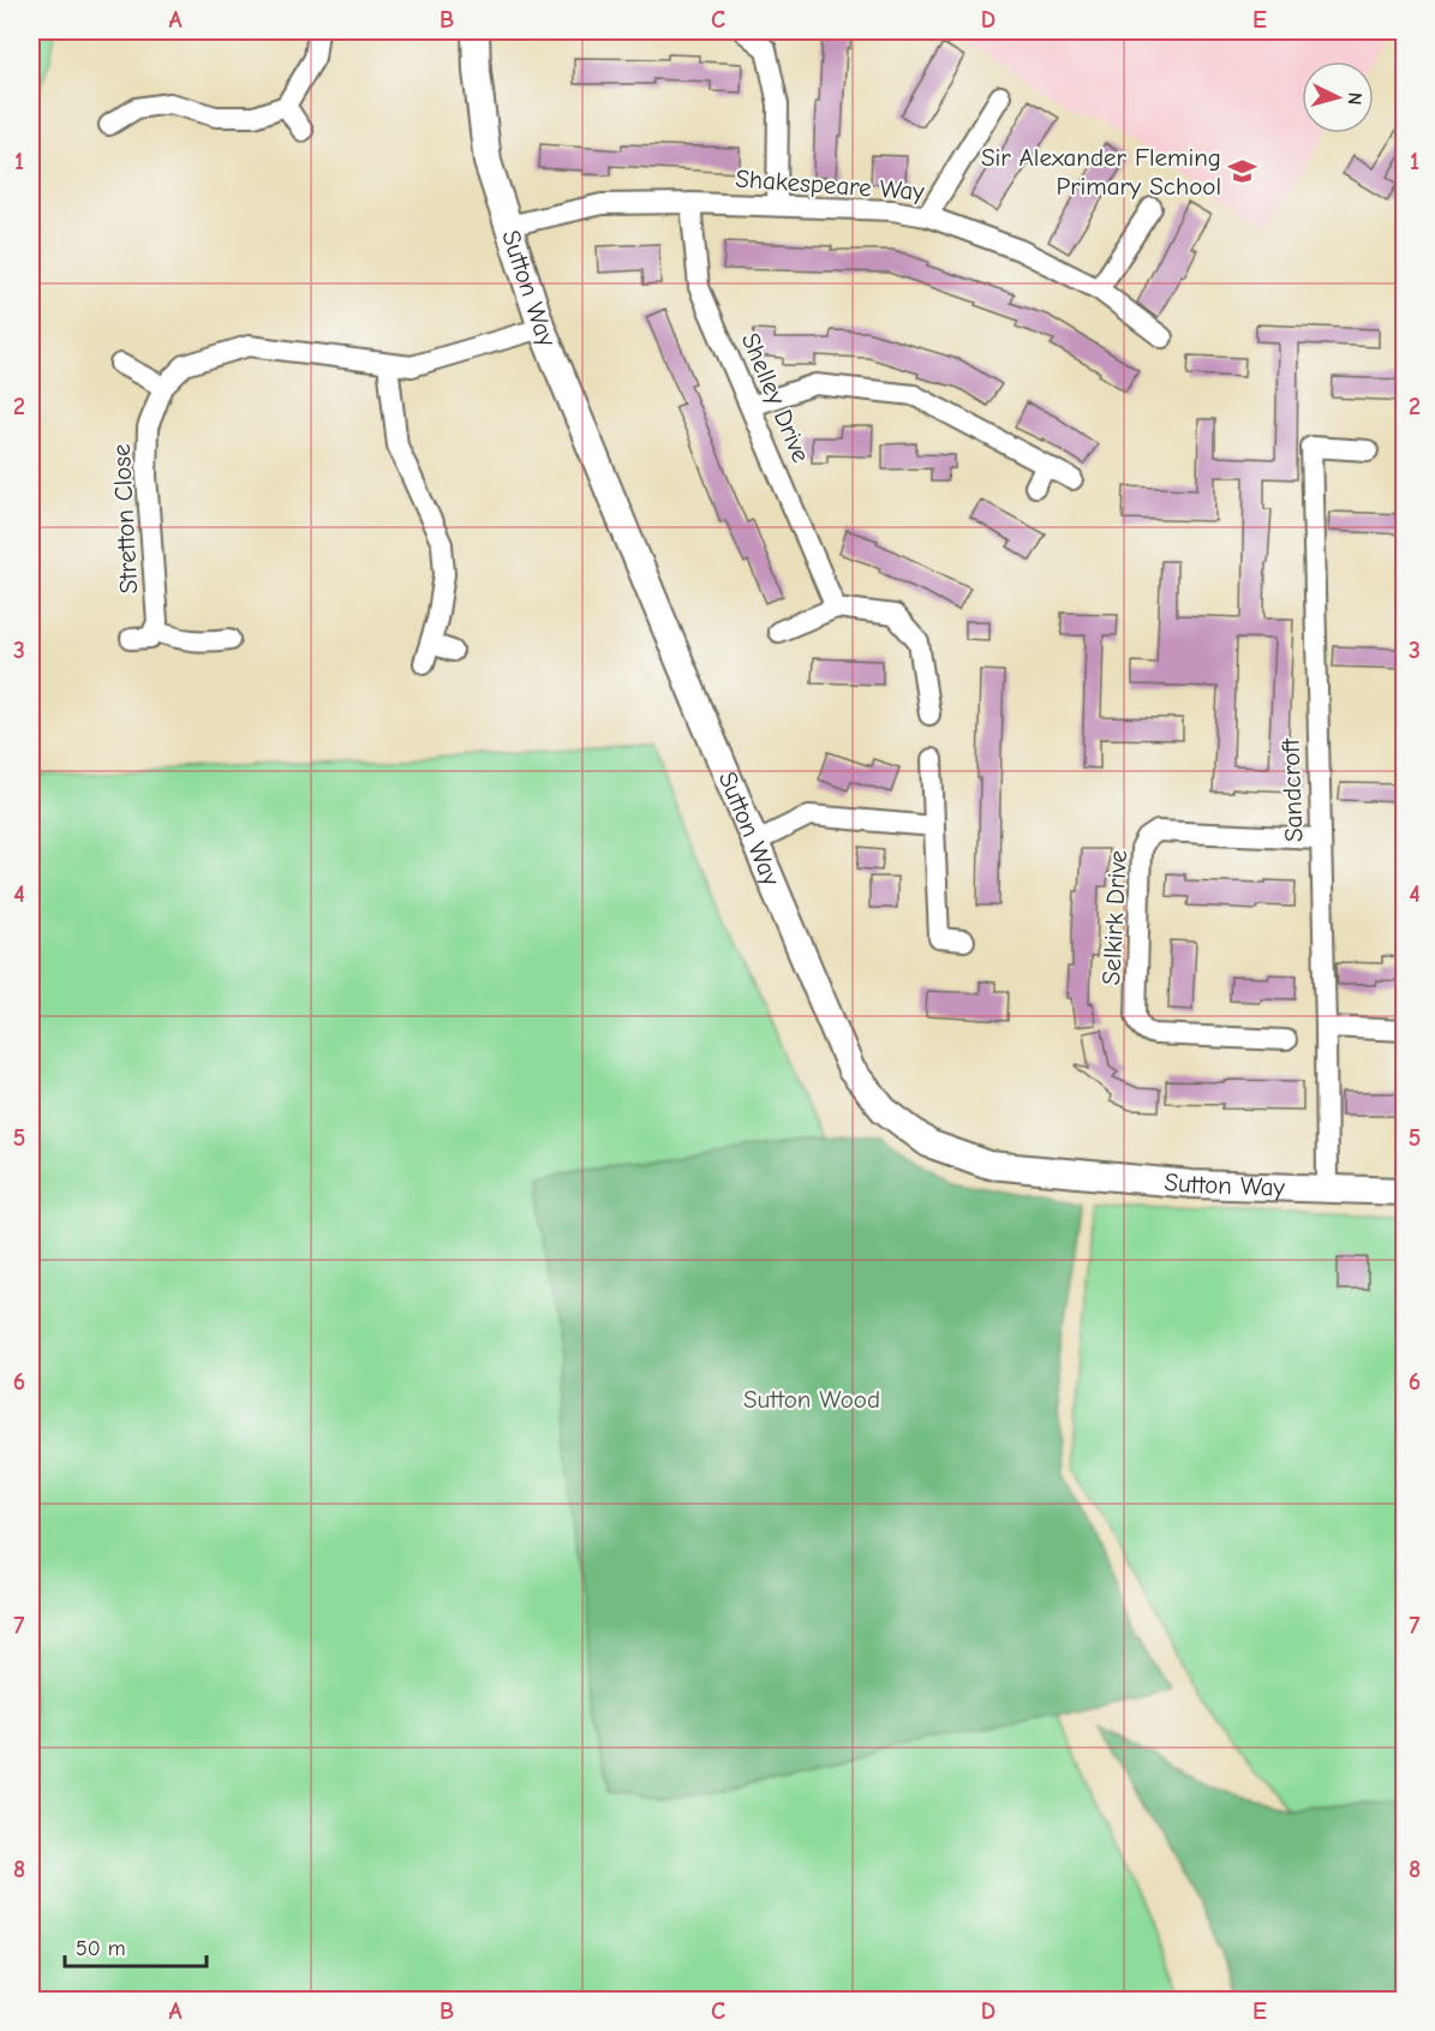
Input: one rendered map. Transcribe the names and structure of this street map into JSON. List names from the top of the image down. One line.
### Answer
{"streets":{"street":["Shakespeare Way","Sutton Way","Shelley Drive","Stretton Close","Sandcroft","Selkirk Drive"]},"crossings":[["Shakespeare Way","Sutton Way"],["Shakespeare Way","Shelley Drive"],["Sutton Way","Stretton Close"],["Sutton Way","Sandcroft"],["Sandcroft","Selkirk Drive"]],"parks":["Sutton Wood"],"places":{"school or university":["Sir Alexander Fleming Primary School"]},"scale_bar":"50 m","north":"right","grid":{"columns":["A","B","C","D","E"],"rows":["1","2","3","4","5","6","7","8"]}}
